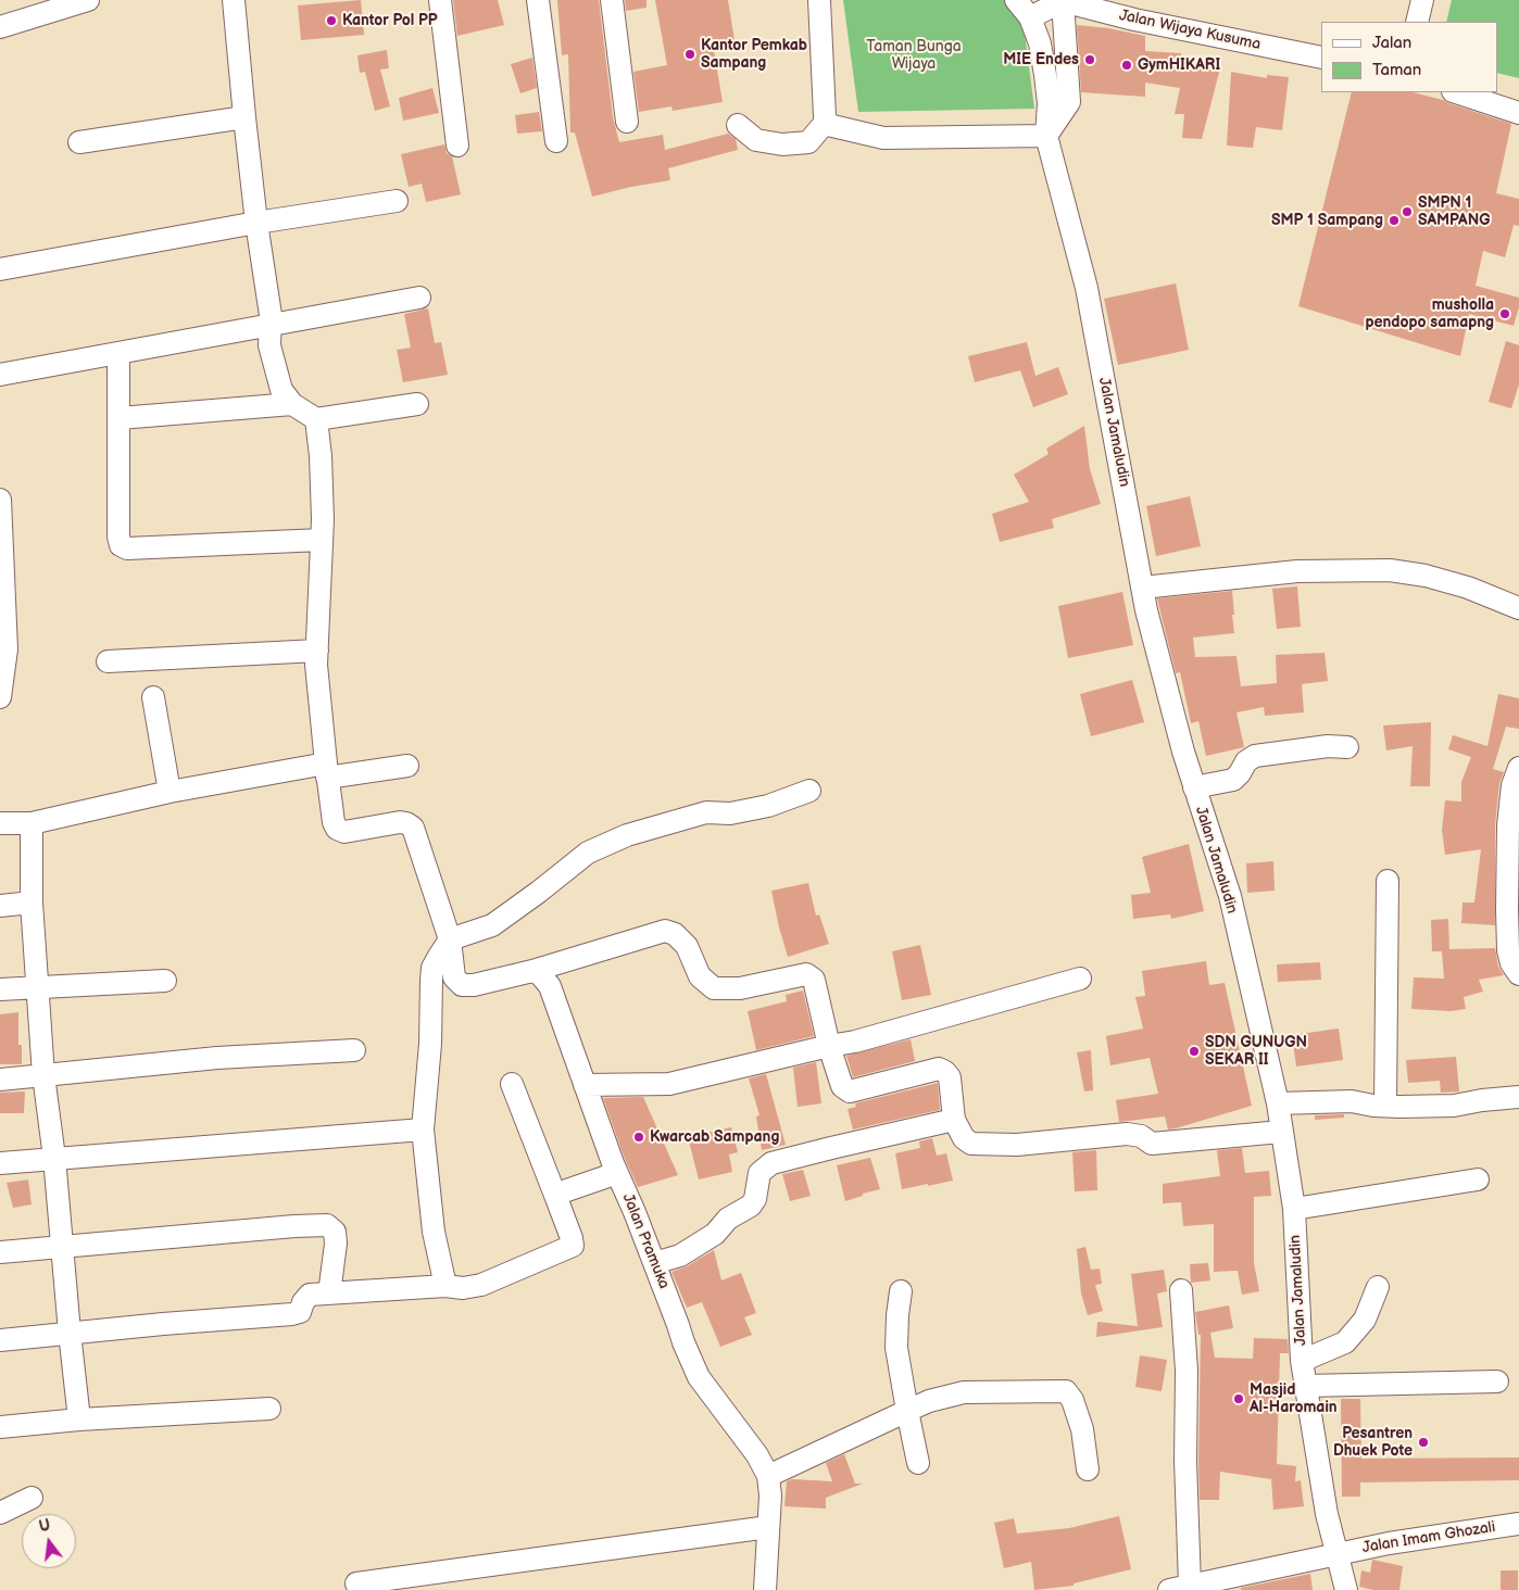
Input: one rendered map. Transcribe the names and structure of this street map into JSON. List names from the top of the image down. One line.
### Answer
{"streets":{"street":["Jalan Wijaya Kusuma","Jalan Jamaludin","Jalan Pramuka","Jalan Imam Ghozali"]},"crossings":[["Jalan Jamaludin","Jalan Imam Ghozali"]],"parks":["Taman Bunga Wijaya"],"places":["Kantor Pol PP","Kantor Pemkab Sampang","MIE Endes","GymHIKARI","SMPN 1 SAMPANG","SMP 1 Sampang","musholla pendopo samapng","SDN GUNUGN SEKAR II","Kwarcab Sampang","Masjid Al-Haromain","Pesantren Dhuek Pote"],"legend":["Jalan","Taman"],"north":"top"}
